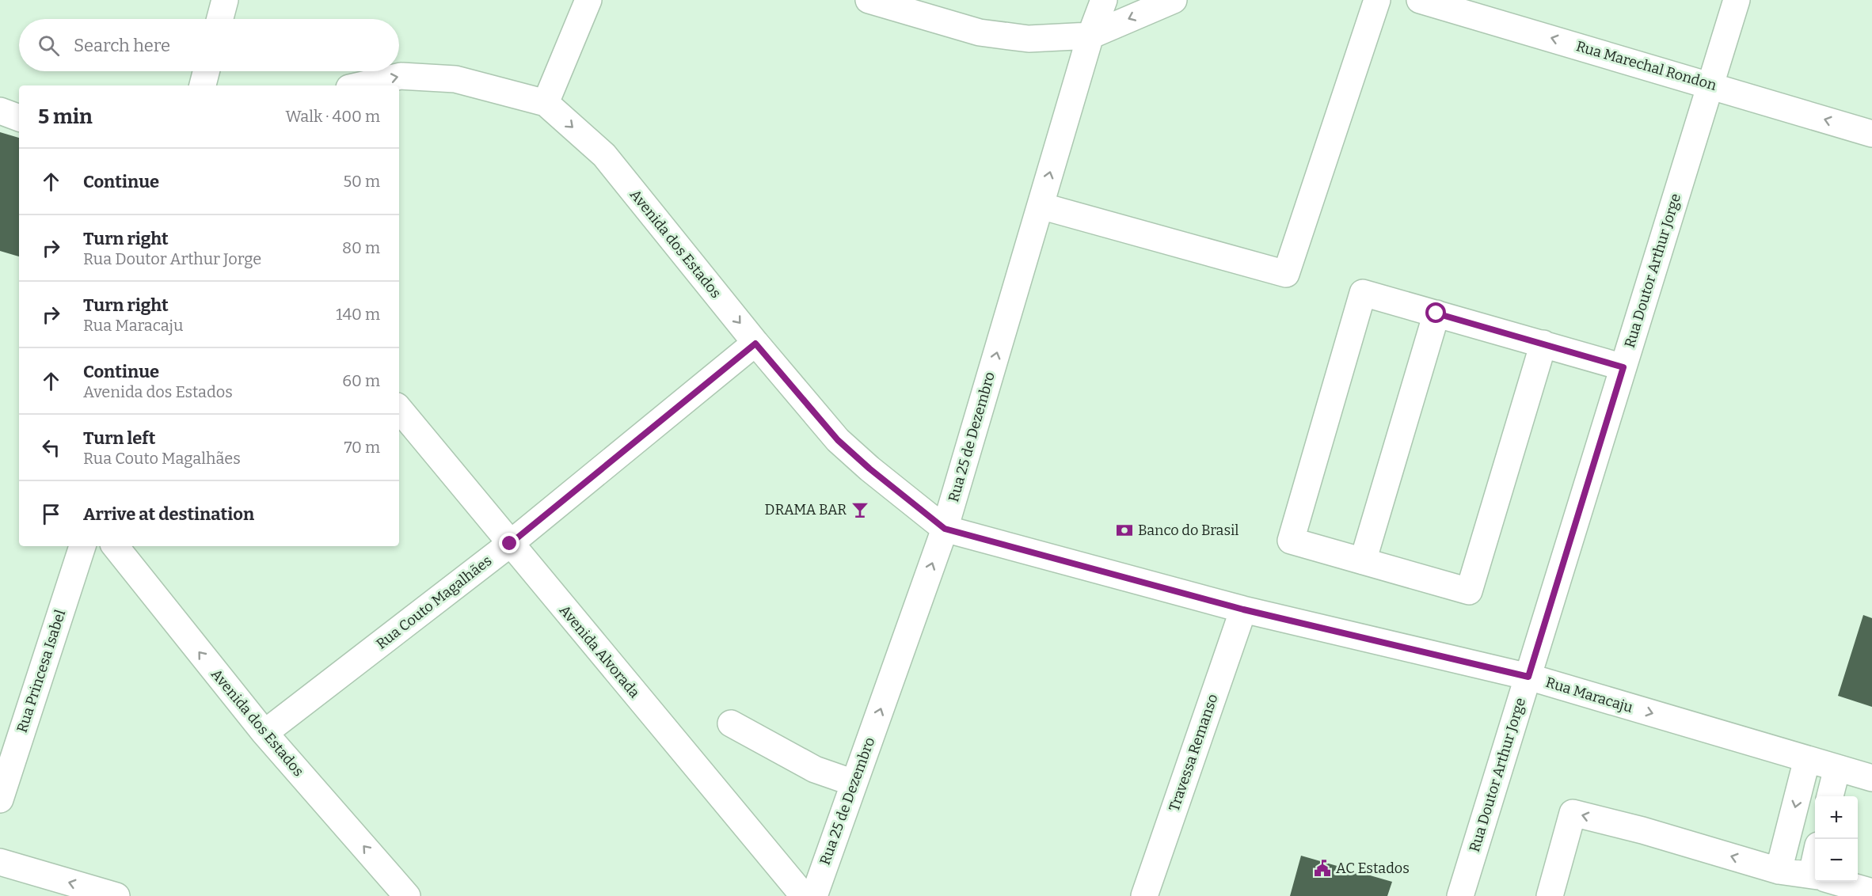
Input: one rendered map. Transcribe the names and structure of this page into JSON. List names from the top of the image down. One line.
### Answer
{"streets":{"street":["Rua Marechal Rondon","Avenida dos Estados","Rua Doutor Arthur Jorge","Rua 25 de Dezembro","Rua Couto Magalhães","Avenida Alvorada","Rua Princesa Isabel","Rua Maracaju","Travessa Remanso"]},"crossings":[["Rua Marechal Rondon","Rua Doutor Arthur Jorge"],["Avenida dos Estados","Rua 25 de Dezembro"],["Avenida dos Estados","Rua Couto Magalhães"],["Avenida dos Estados","Rua Maracaju"],["Rua Doutor Arthur Jorge","Rua Maracaju"],["Rua 25 de Dezembro","Rua Maracaju"],["Rua Couto Magalhães","Avenida Alvorada"],["Rua Maracaju","Travessa Remanso"]],"one_way":["Rua Marechal Rondon","Rua 25 de Dezembro"],"places":{"bar":["DRAMA BAR"],"bank":["Banco do Brasil"],"public building":["AC Estados"]},"page":{"search":"Search here","heading":["5 min","Walk · 400 m"],"list":[["Continue","50 m"],["Turn right","Rua Doutor Arthur Jorge","80 m"],["Turn right","Rua Maracaju","140 m"],["Continue","Avenida dos Estados","60 m"],["Turn left","Rua Couto Magalhães","70 m"],"Arrive at destination"],"map_buttons":["+","−"]}}
